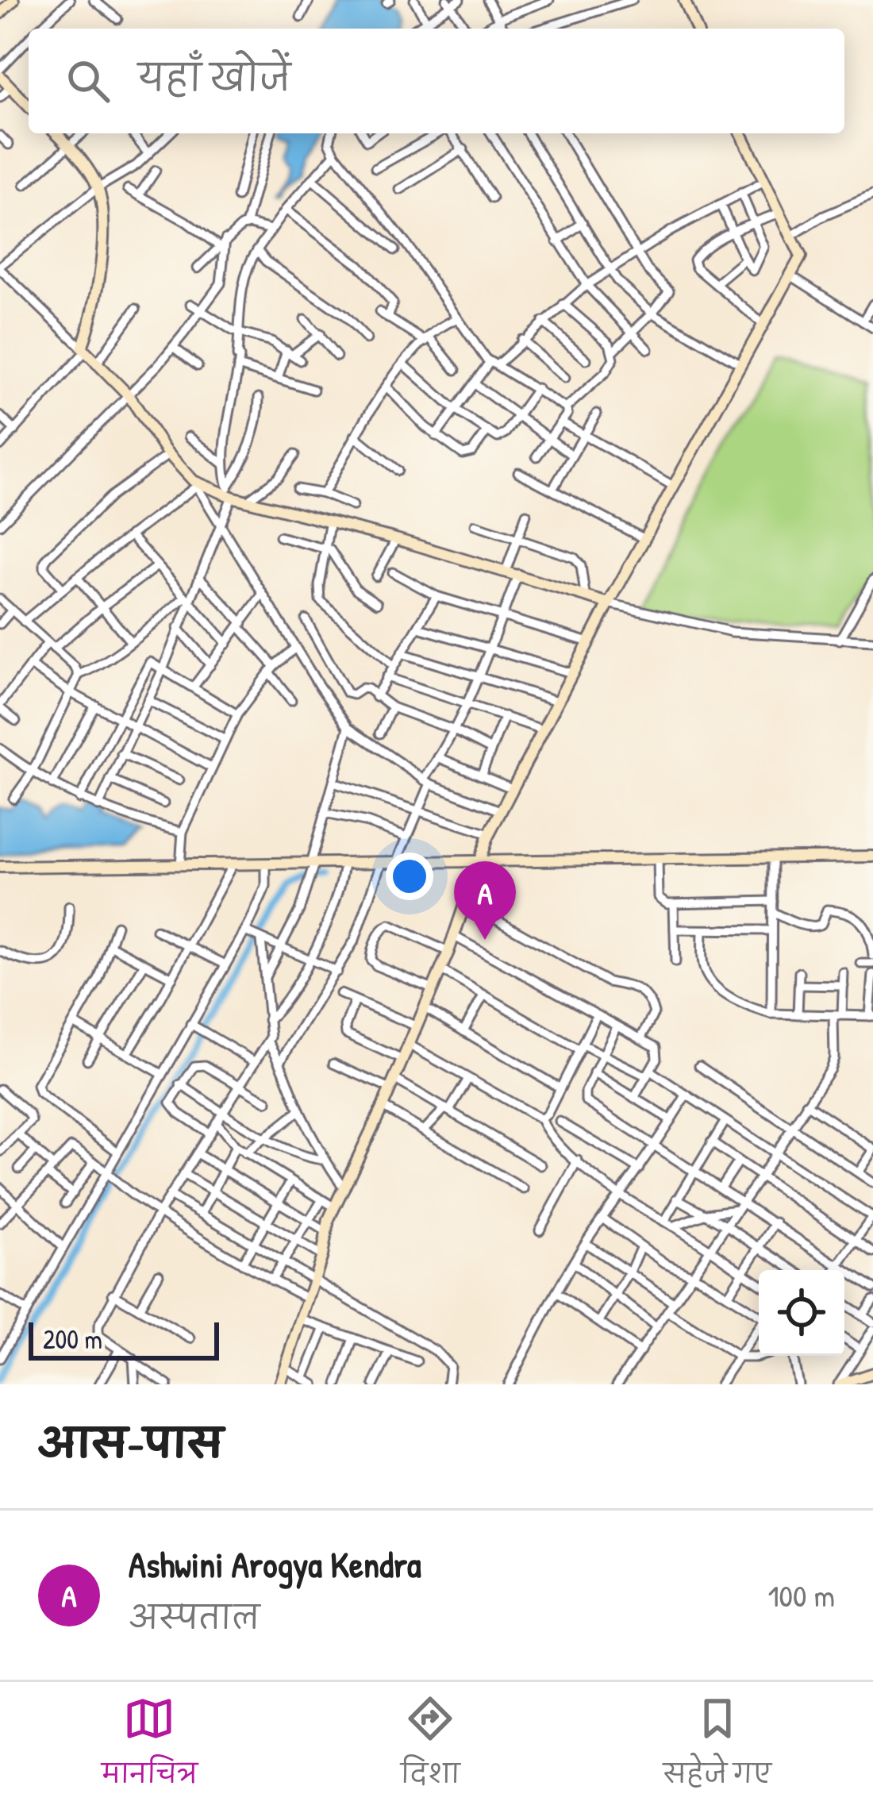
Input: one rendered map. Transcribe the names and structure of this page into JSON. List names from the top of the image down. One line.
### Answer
{"scale_bar":"200 m","page":{"search":"यहाँ खोजें","pins":"A","scale":"200 m","heading":"आस-पास","list":[{"mark":"A","name":"Ashwini Arogya Kendra","note":"अस्पताल","value":"100 m"}],"nav":["मानचित्र","दिशा","सहेजे गए"]}}
